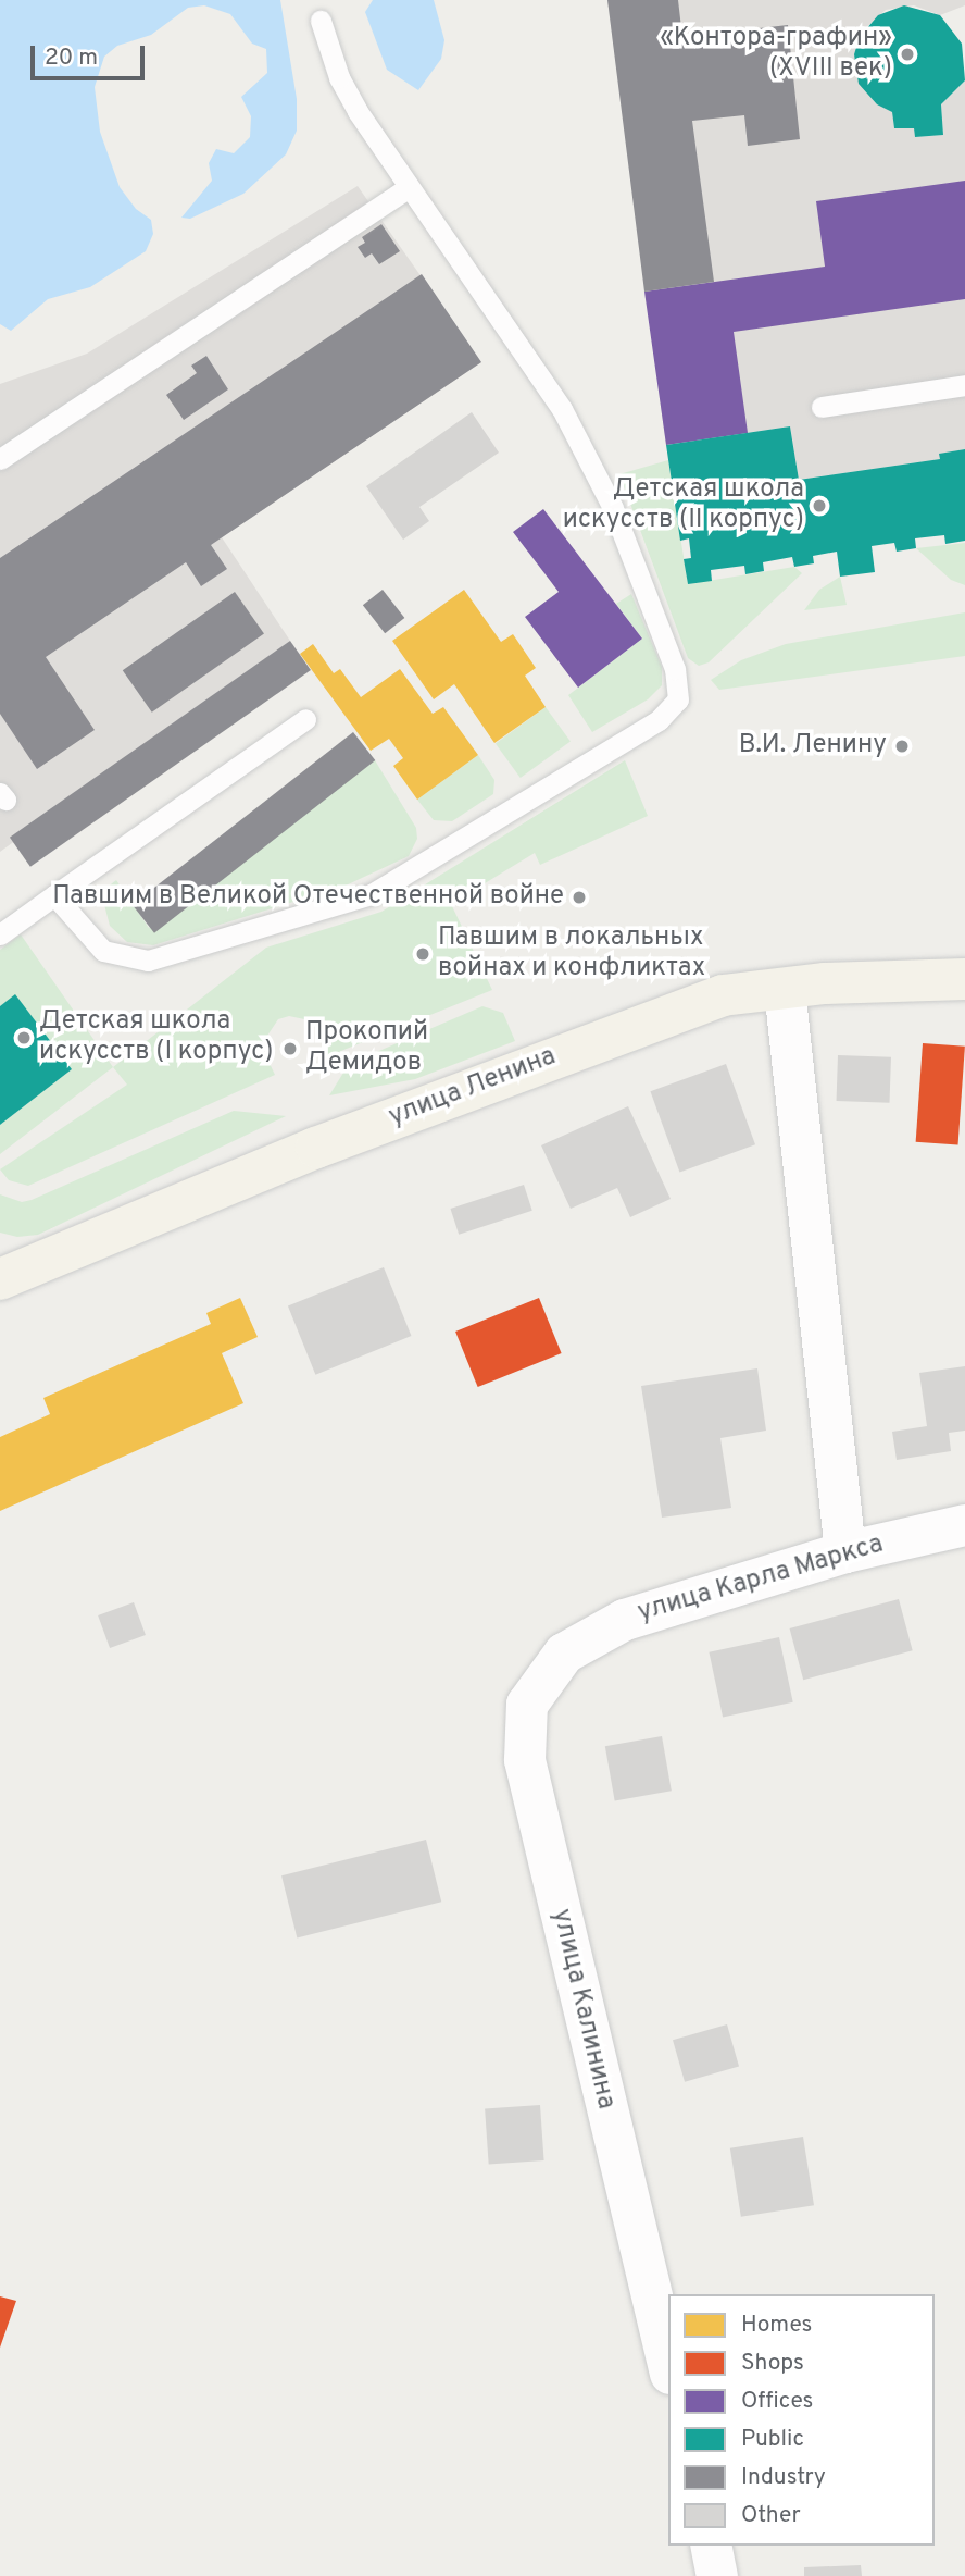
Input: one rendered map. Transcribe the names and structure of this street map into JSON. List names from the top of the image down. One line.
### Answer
{"streets":{"main road":["улица Ленина"],"street":["улица Карла Маркса","улица Калинина"]},"crossings":[["улица Карла Маркса","улица Калинина"]],"places":["«Контора-графин» (XVIII век)","Детская школа искусств (II корпус)","В.И. Ленину","Павшим в Великой Отечественной войне","Павшим в локальных войнах и конфликтах","Детская школа искусств (I корпус)","Прокопий Демидов"],"legend":["Homes","Shops","Offices","Public","Industry","Other"],"scale_bar":"20 m"}
